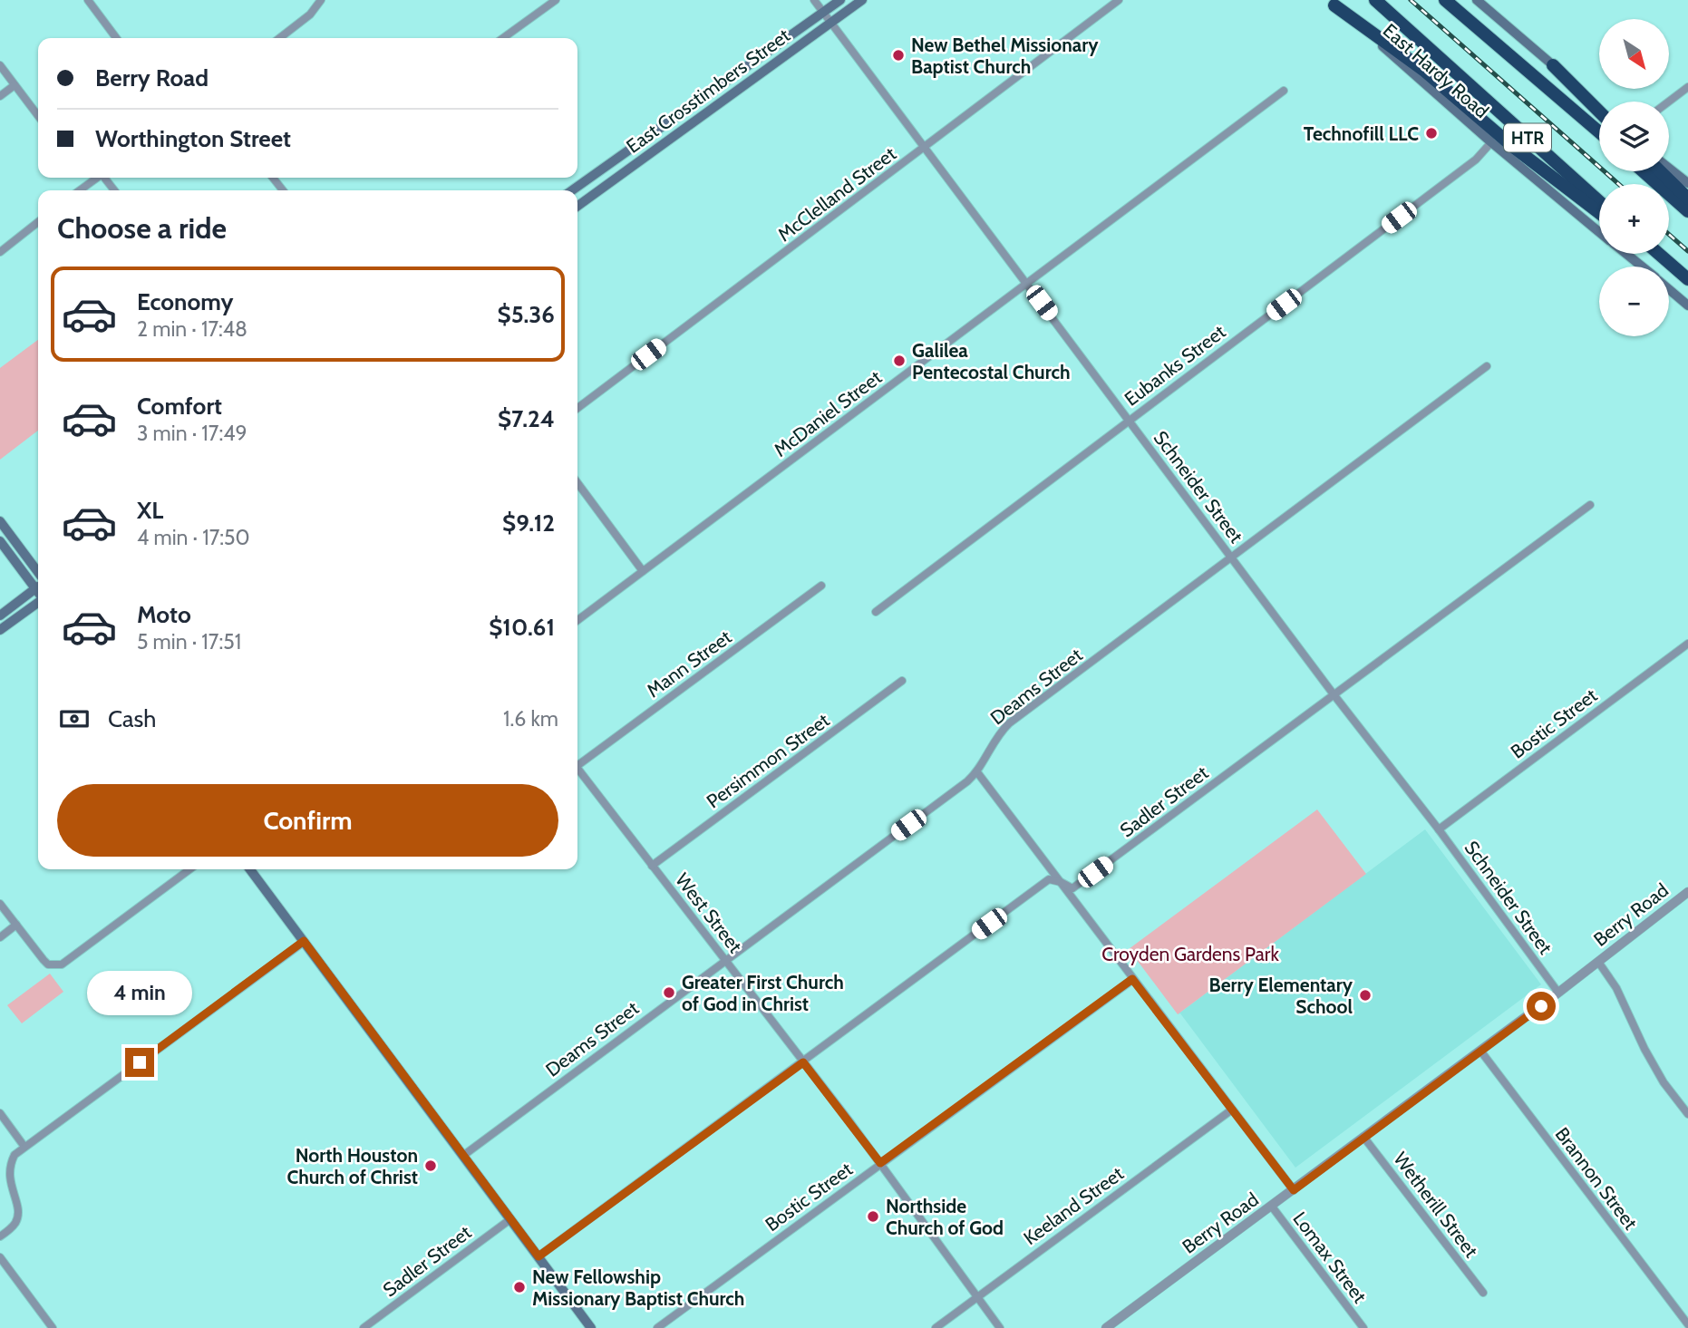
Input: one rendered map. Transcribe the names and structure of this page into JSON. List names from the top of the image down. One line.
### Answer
{"streets":{"highway":["HTR"],"main road":["East Hardy Road","East Crosstimbers Street"],"street":["McClelland Street","Eubanks Street","McDaniel Street","Schneider Street","Mann Street","Deams Street","Bostic Street","Persimmon Street","Sadler Street","West Street","Berry Road","Brannon Street","Wetherill Street","Keeland Street","Lomax Street"]},"crossings":[["East Hardy Road","Eubanks Street"],["East Crosstimbers Street","Schneider Street"],["McClelland Street","Schneider Street"],["Eubanks Street","Schneider Street"],["McDaniel Street","Schneider Street"],["Schneider Street","Deams Street"],["Schneider Street","Bostic Street"],["Schneider Street","Sadler Street"],["Schneider Street","Berry Road"],["Deams Street","West Street"],["Bostic Street","West Street"],["Persimmon Street","West Street"],["Sadler Street","West Street"],["West Street","Keeland Street"],["Berry Road","Brannon Street"],["Berry Road","Wetherill Street"],["Berry Road","Lomax Street"]],"parks":["Croyden Gardens Park"],"places":["New Bethel Missionary Baptist Church","Technofill LLC","Galilea Pentecostal Church","Greater First Church of God in Christ","Berry Elementary School","North Houston Church of Christ","Northside Church of God","New Fellowship Missionary Baptist Church"],"north":"bottom right","page":{"map_buttons":["+","−"],"banner":["Berry Road","Worthington Street"],"heading":"Choose a ride","list":[{"name":"Economy","note":"2 min · 17:48","value":"$5.36"},{"name":"Comfort","note":"3 min · 17:49","value":"$7.24"},{"name":"XL","note":"4 min · 17:50","value":"$9.12"},{"name":"Moto","note":"5 min · 17:51","value":"$10.61"}],"pay":["Cash","1.6 km"],"buttons":"Confirm","bubble":"4 min"}}
